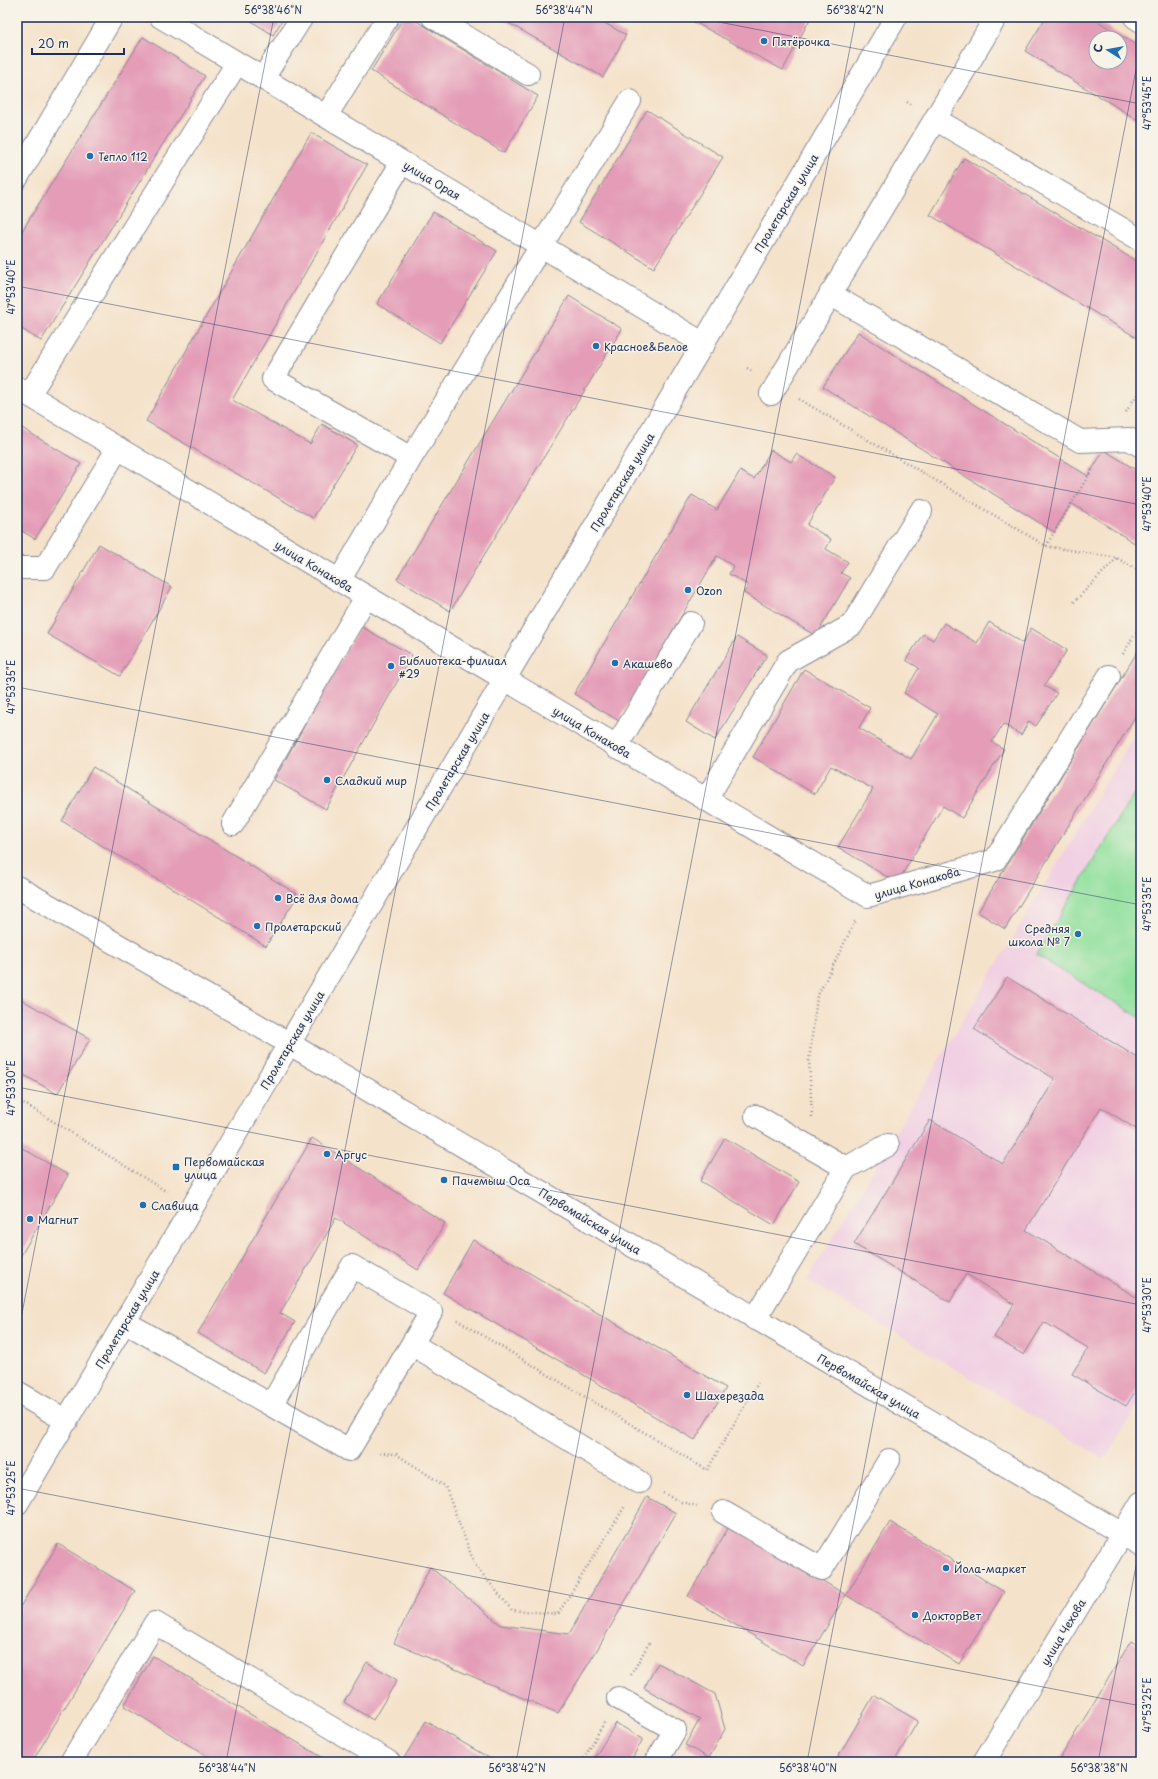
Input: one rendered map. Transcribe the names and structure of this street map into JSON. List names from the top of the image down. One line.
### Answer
{"streets":{"street":["улица Орая","Пролетарская улица","улица Конакова","Первомайская улица","улица Чехова"]},"crossings":[["улица Орая","Пролетарская улица"],["Пролетарская улица","улица Конакова"],["Пролетарская улица","Первомайская улица"],["Первомайская улица","улица Чехова"]],"places":{"other":["Пятёрочка","Тепло 112","Красное&Белое","Ozon","Акашево","Библиотека-филиал #29","Сладкий мир","Всё для дома","Пролетарский","Средняя школа № 7","Аргус","Пачемыш Оса","Славица","Магнит","Шахерезада","Йола-маркет","ДокторВет"],"transit":["Первомайская улица"]},"scale_bar":"20 m","north":"left","coordinates":["56°38'46\"N","56°38'44\"N","56°38'42\"N","47°53'45\"E","47°53'40\"E","47°53'35\"E","47°53'30\"E","47°53'25\"E","56°38'40\"N","56°38'38\"N"]}
